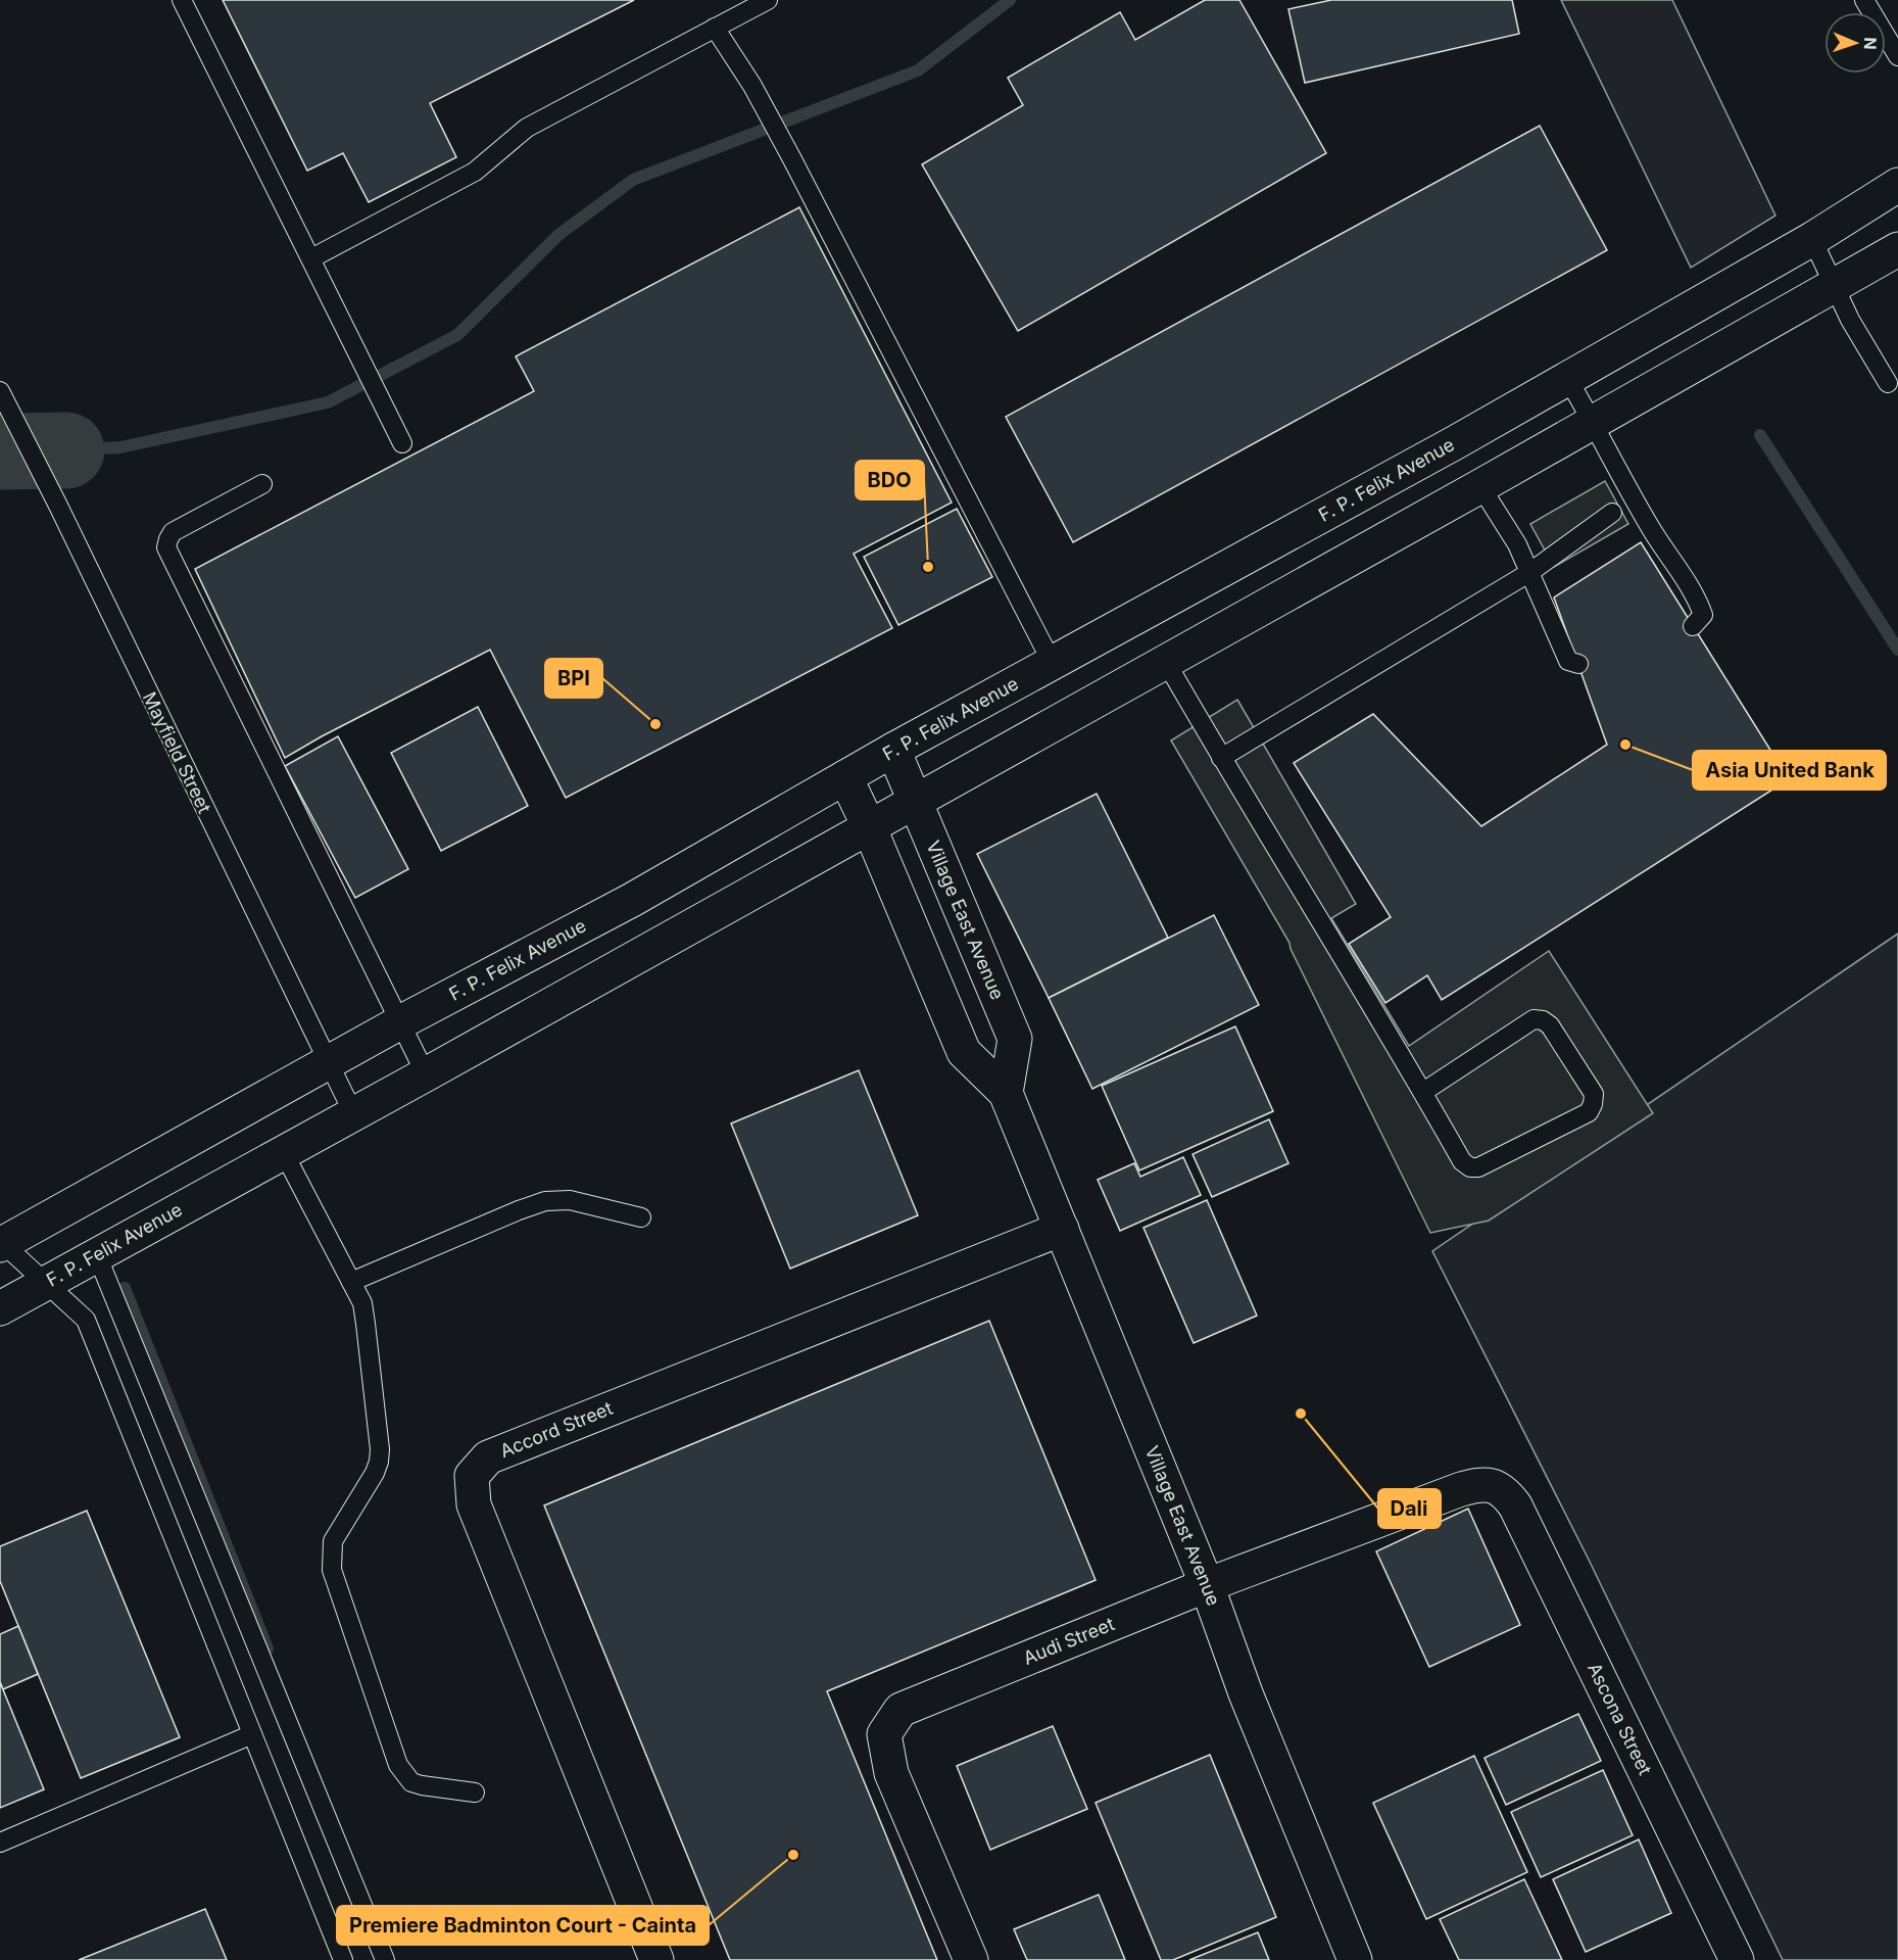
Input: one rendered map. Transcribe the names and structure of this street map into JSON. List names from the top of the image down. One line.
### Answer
{"streets":{"main road":["F. P. Felix Avenue","Village East Avenue","Accord Street","Audi Street","Ascona Street"],"lane":["Mayfield Street"]},"crossings":[["F. P. Felix Avenue","Mayfield Street"],["F. P. Felix Avenue","Village East Avenue"],["Village East Avenue","Accord Street"],["Village East Avenue","Audi Street"],["Audi Street","Ascona Street"]],"places":["BDO","BPI","Asia United Bank","Dali","Premiere Badminton Court - Cainta"],"north":"right"}
